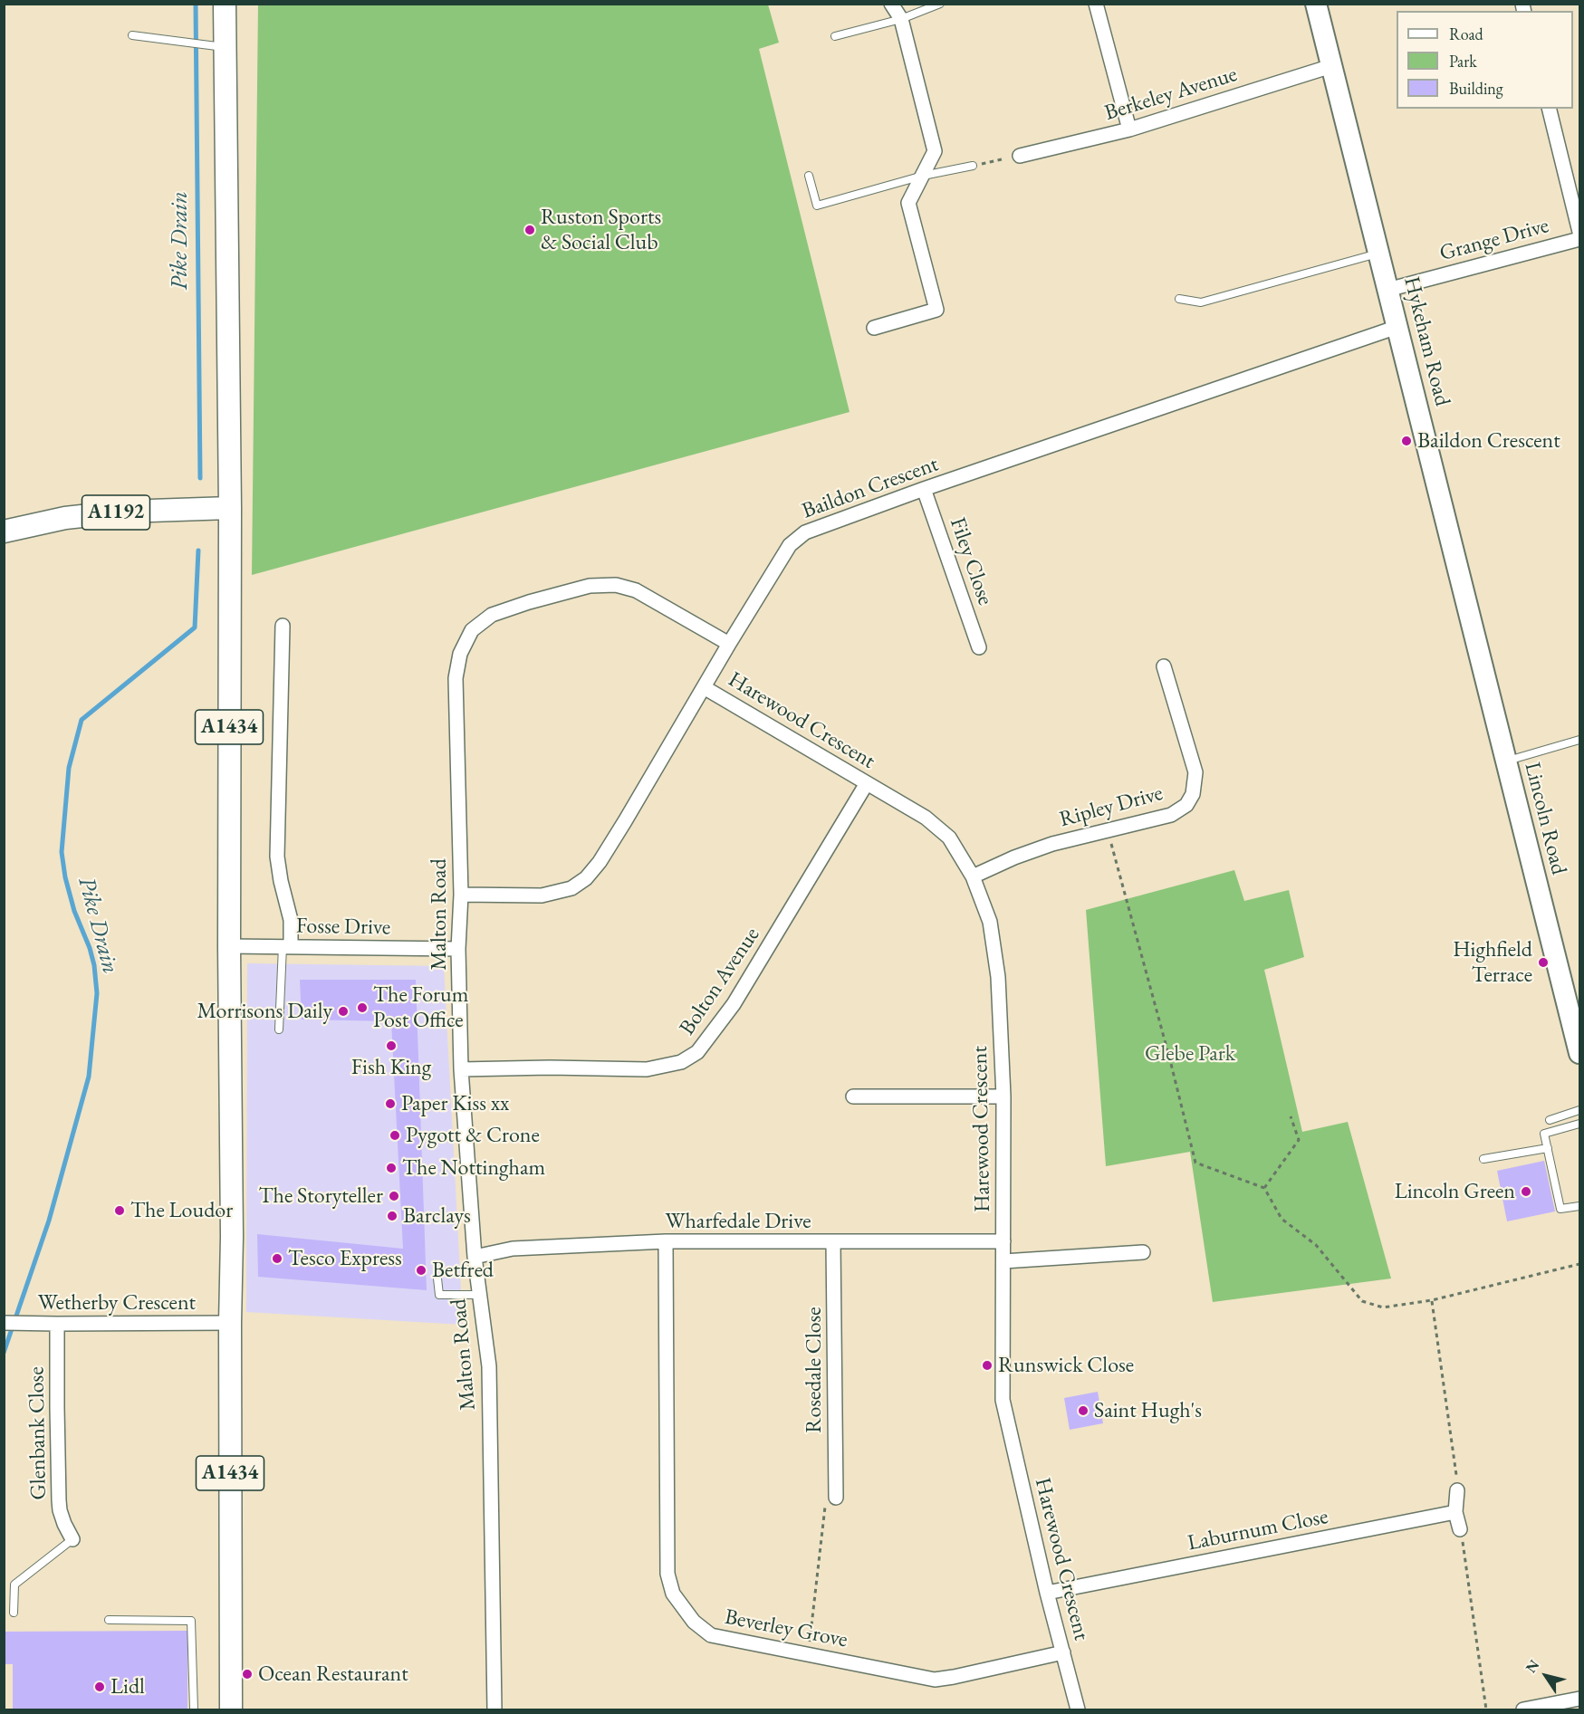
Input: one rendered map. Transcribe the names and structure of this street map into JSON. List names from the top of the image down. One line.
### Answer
{"streets":{"main road":["A1192","A1434"],"street":["Berkeley Avenue","Grange Drive","Hykeham Road","Baildon Crescent","Filey Close","Harewood Crescent","Ripley Drive","Lincoln Road","Malton Road","Fosse Drive","Bolton Avenue","Wharfedale Drive","Wetherby Crescent","Rosedale Close","Glenbank Close","Laburnum Close","Beverley Grove"]},"crossings":[["Berkeley Avenue","Hykeham Road"],["Grange Drive","Hykeham Road"],["Hykeham Road","Baildon Crescent"],["Hykeham Road","Lincoln Road"],["Baildon Crescent","Filey Close"],["Baildon Crescent","Harewood Crescent"],["Baildon Crescent","Malton Road"],["A1192","A1434"],["Harewood Crescent","Ripley Drive"],["Harewood Crescent","Bolton Avenue"],["Harewood Crescent","Wharfedale Drive"],["Harewood Crescent","Laburnum Close"],["Harewood Crescent","Beverley Grove"],["A1434","Fosse Drive"],["A1434","Wetherby Crescent"],["Malton Road","Fosse Drive"],["Malton Road","Bolton Avenue"],["Malton Road","Wharfedale Drive"],["Wharfedale Drive","Rosedale Close"],["Wharfedale Drive","Beverley Grove"],["Wetherby Crescent","Glenbank Close"]],"water":["Pike Drain"],"parks":["Glebe Park"],"places":["Ruston Sports & Social Club","Baildon Crescent","Highfield Terrace","The Forum Post Office","Morrisons Daily","Fish King","Paper Kiss xx","Pygott & Crone","The Nottingham","Lincoln Green","The Storyteller","The Loudor","Barclays","Tesco Express","Betfred","Runswick Close","Saint Hugh's","Ocean Restaurant","Lidl"],"legend":["Road","Park","Building"],"north":"top left"}
